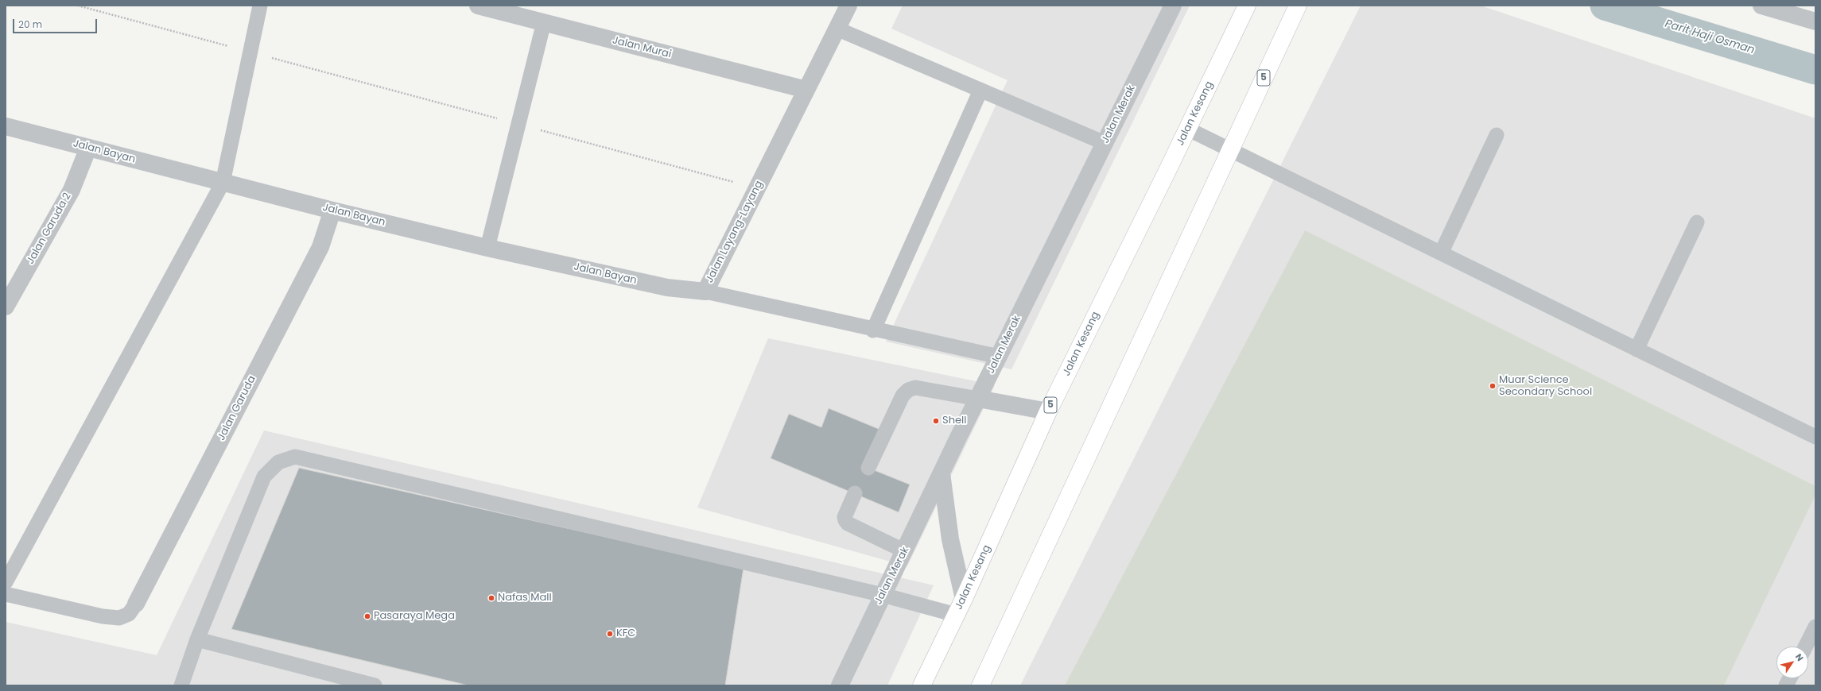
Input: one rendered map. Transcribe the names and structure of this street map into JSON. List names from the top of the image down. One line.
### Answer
{"streets":{"main road":["5","Jalan Kesang"],"street":["Jalan Murai","Jalan Merak","Jalan Bayan","Jalan Garuda 2","Jalan Layang-Layang","Jalan Garuda"]},"crossings":[["Jalan Murai","Jalan Layang-Layang"],["Jalan Merak","Jalan Layang-Layang"],["Jalan Bayan","Jalan Garuda 2"],["Jalan Bayan","Jalan Layang-Layang"],["Jalan Bayan","Jalan Garuda"]],"water":["Parit Haji Osman"],"places":["Muar Science Secondary School","Shell","Nafas Mall","Pasaraya Mega","KFC"],"scale_bar":"20 m","north":"top right"}
